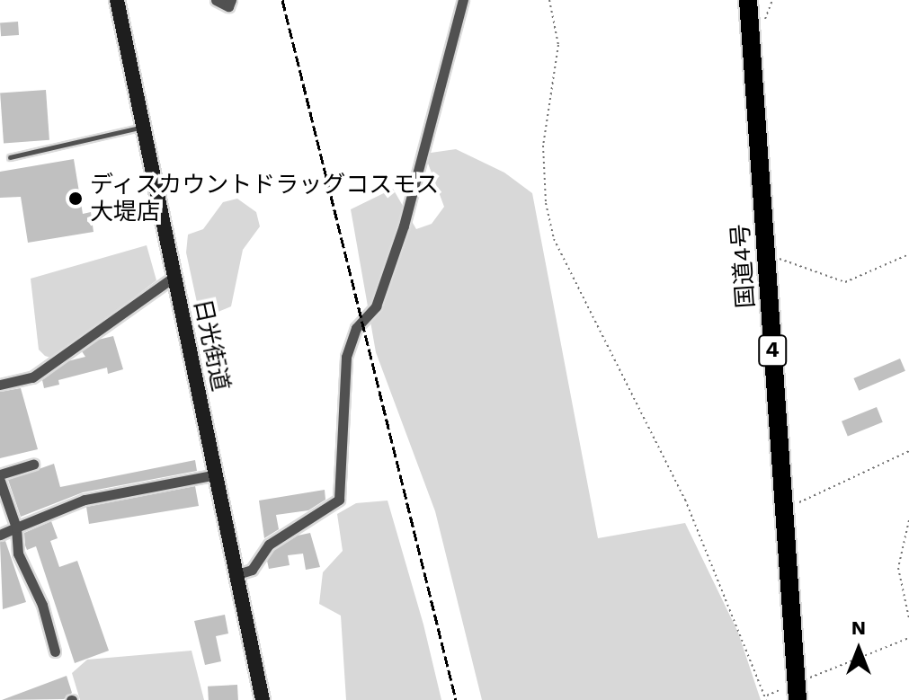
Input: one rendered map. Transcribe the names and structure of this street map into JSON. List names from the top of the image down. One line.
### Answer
{"streets":{"highway":["国道4号","4"],"main road":["日光街道"]},"places":["ディスカウントドラッグコスモス 大堤店"],"north":"top"}
